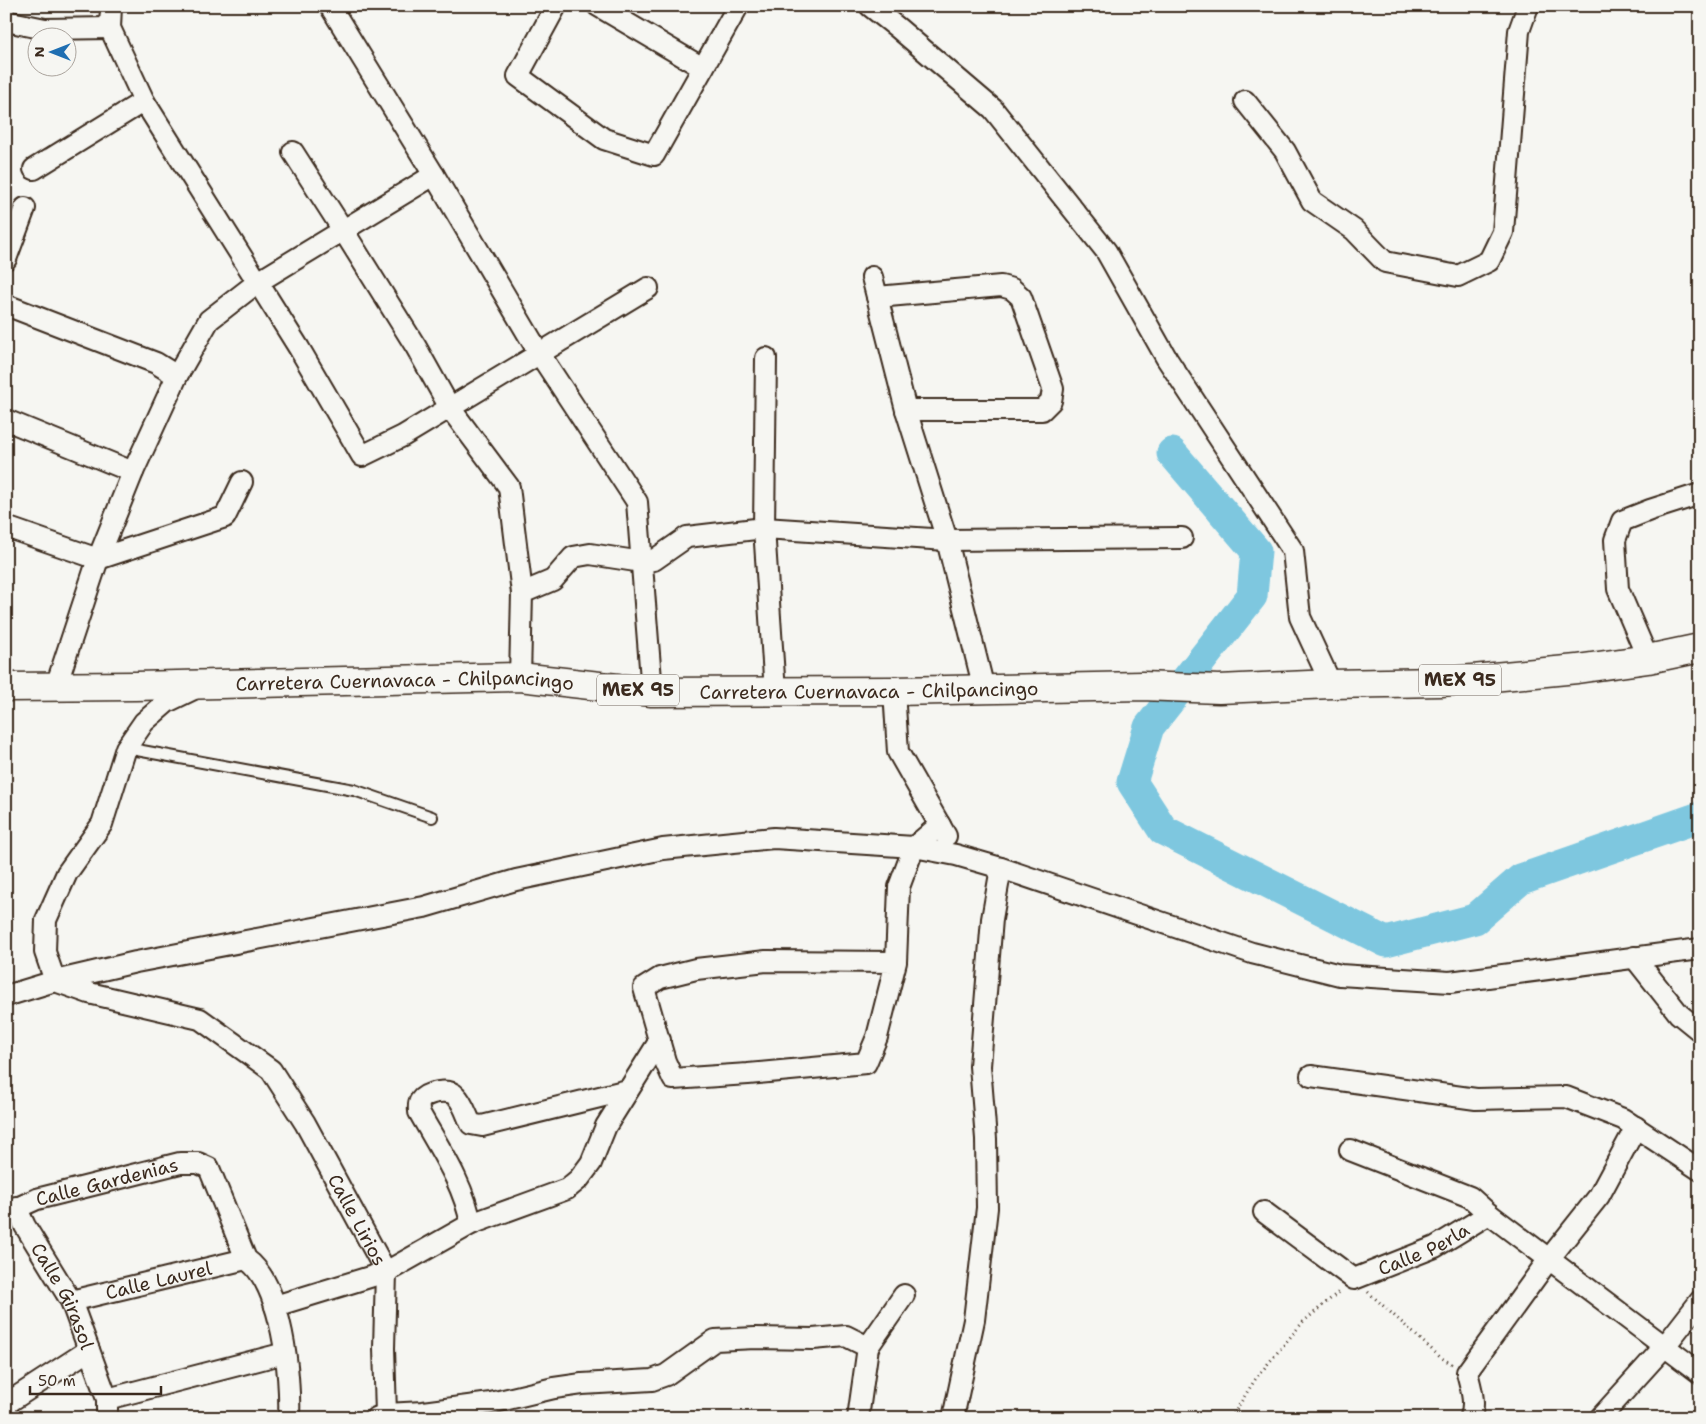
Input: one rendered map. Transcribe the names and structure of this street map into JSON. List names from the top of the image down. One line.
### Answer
{"streets":{"main road":["MEX 95","Carretera Cuernavaca - Chilpancingo"],"street":["Calle Gardenias","Calle Lirios","Calle Perla","Calle Laurel","Calle Girasol"]},"crossings":[["Calle Gardenias","Calle Laurel"],["Calle Gardenias","Calle Girasol"],["Calle Laurel","Calle Girasol"]],"scale_bar":"50 m","north":"left"}
